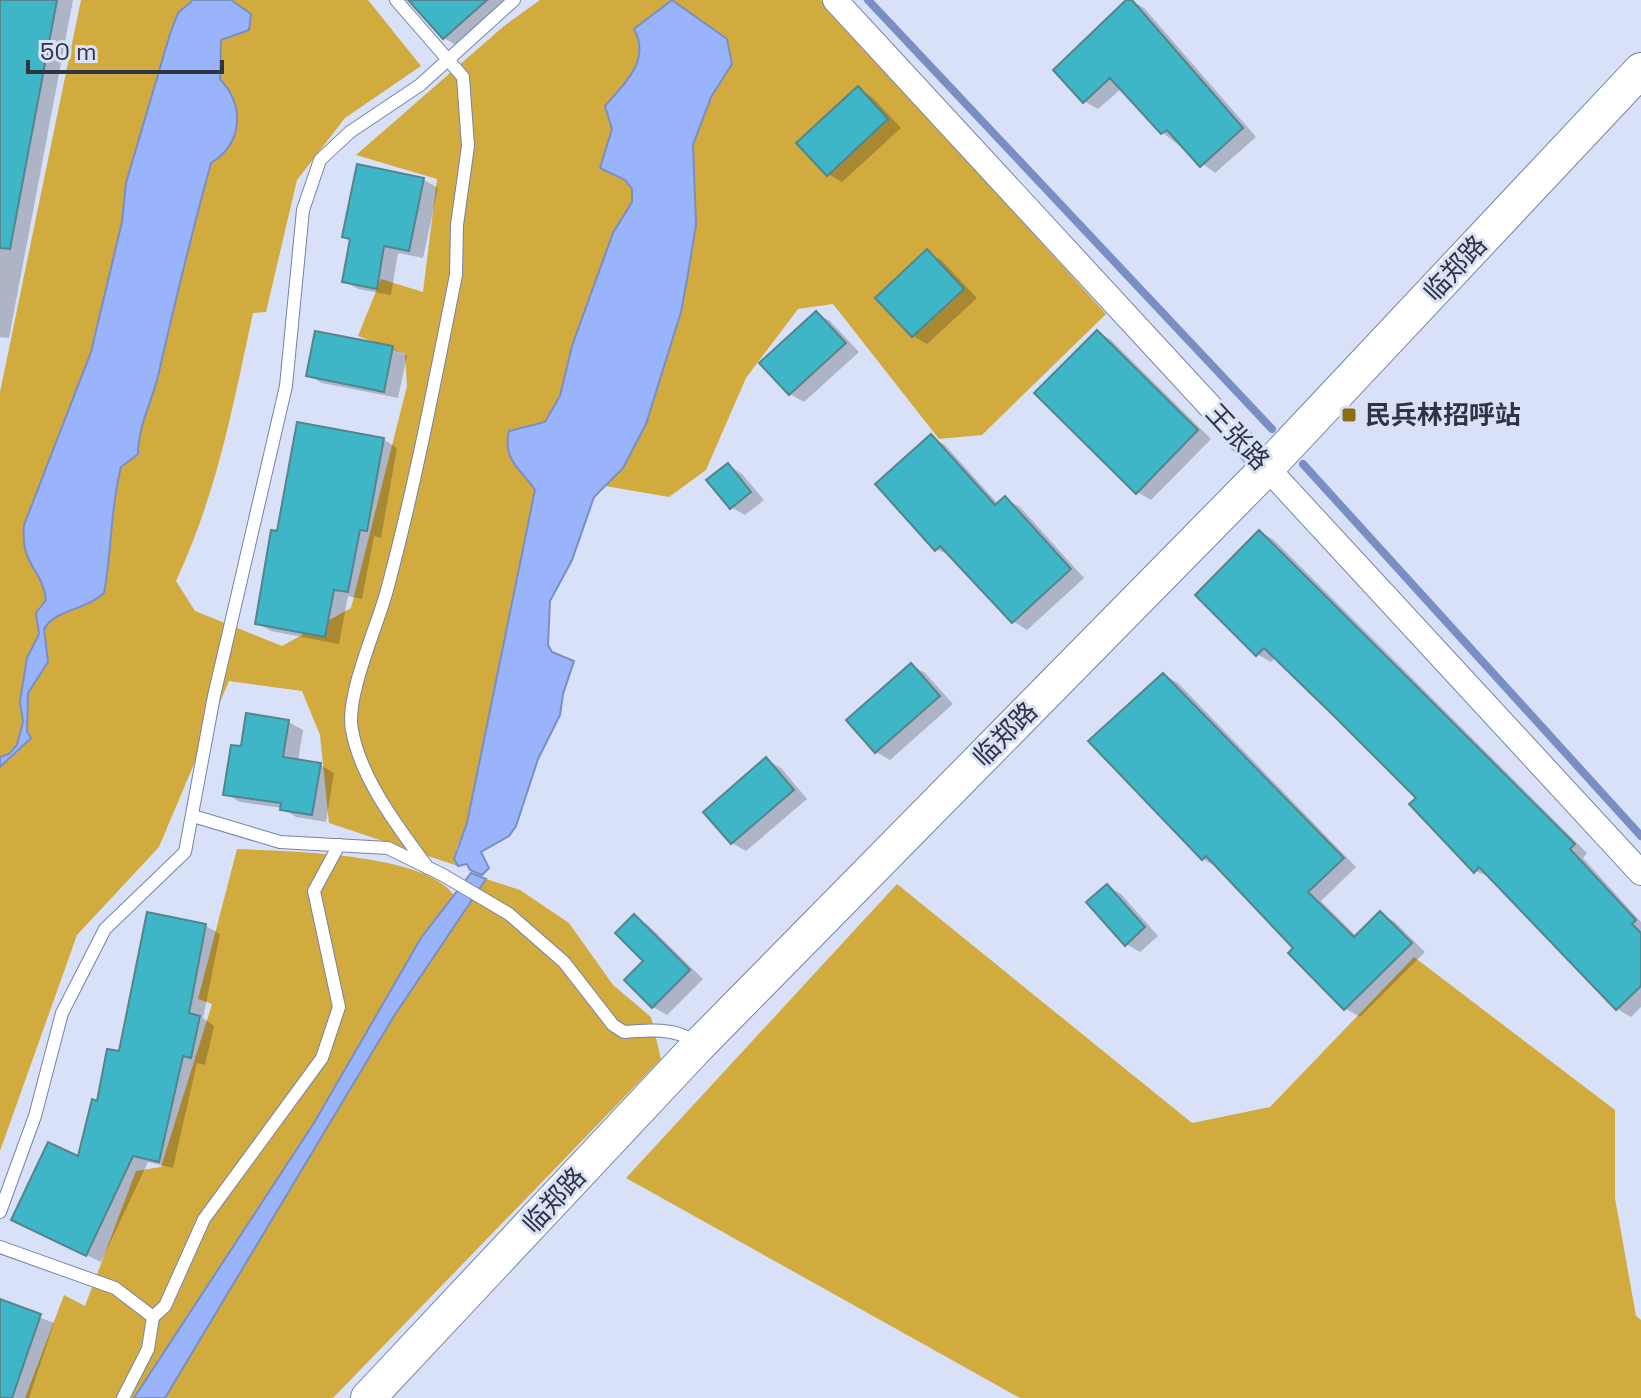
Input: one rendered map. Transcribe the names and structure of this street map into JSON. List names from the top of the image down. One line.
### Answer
{"streets":{"main road":["临郑路"],"street":["王张路"]},"crossings":[["临郑路","王张路"]],"places":{"transit":["民兵林招呼站"]},"scale_bar":"50 m"}
